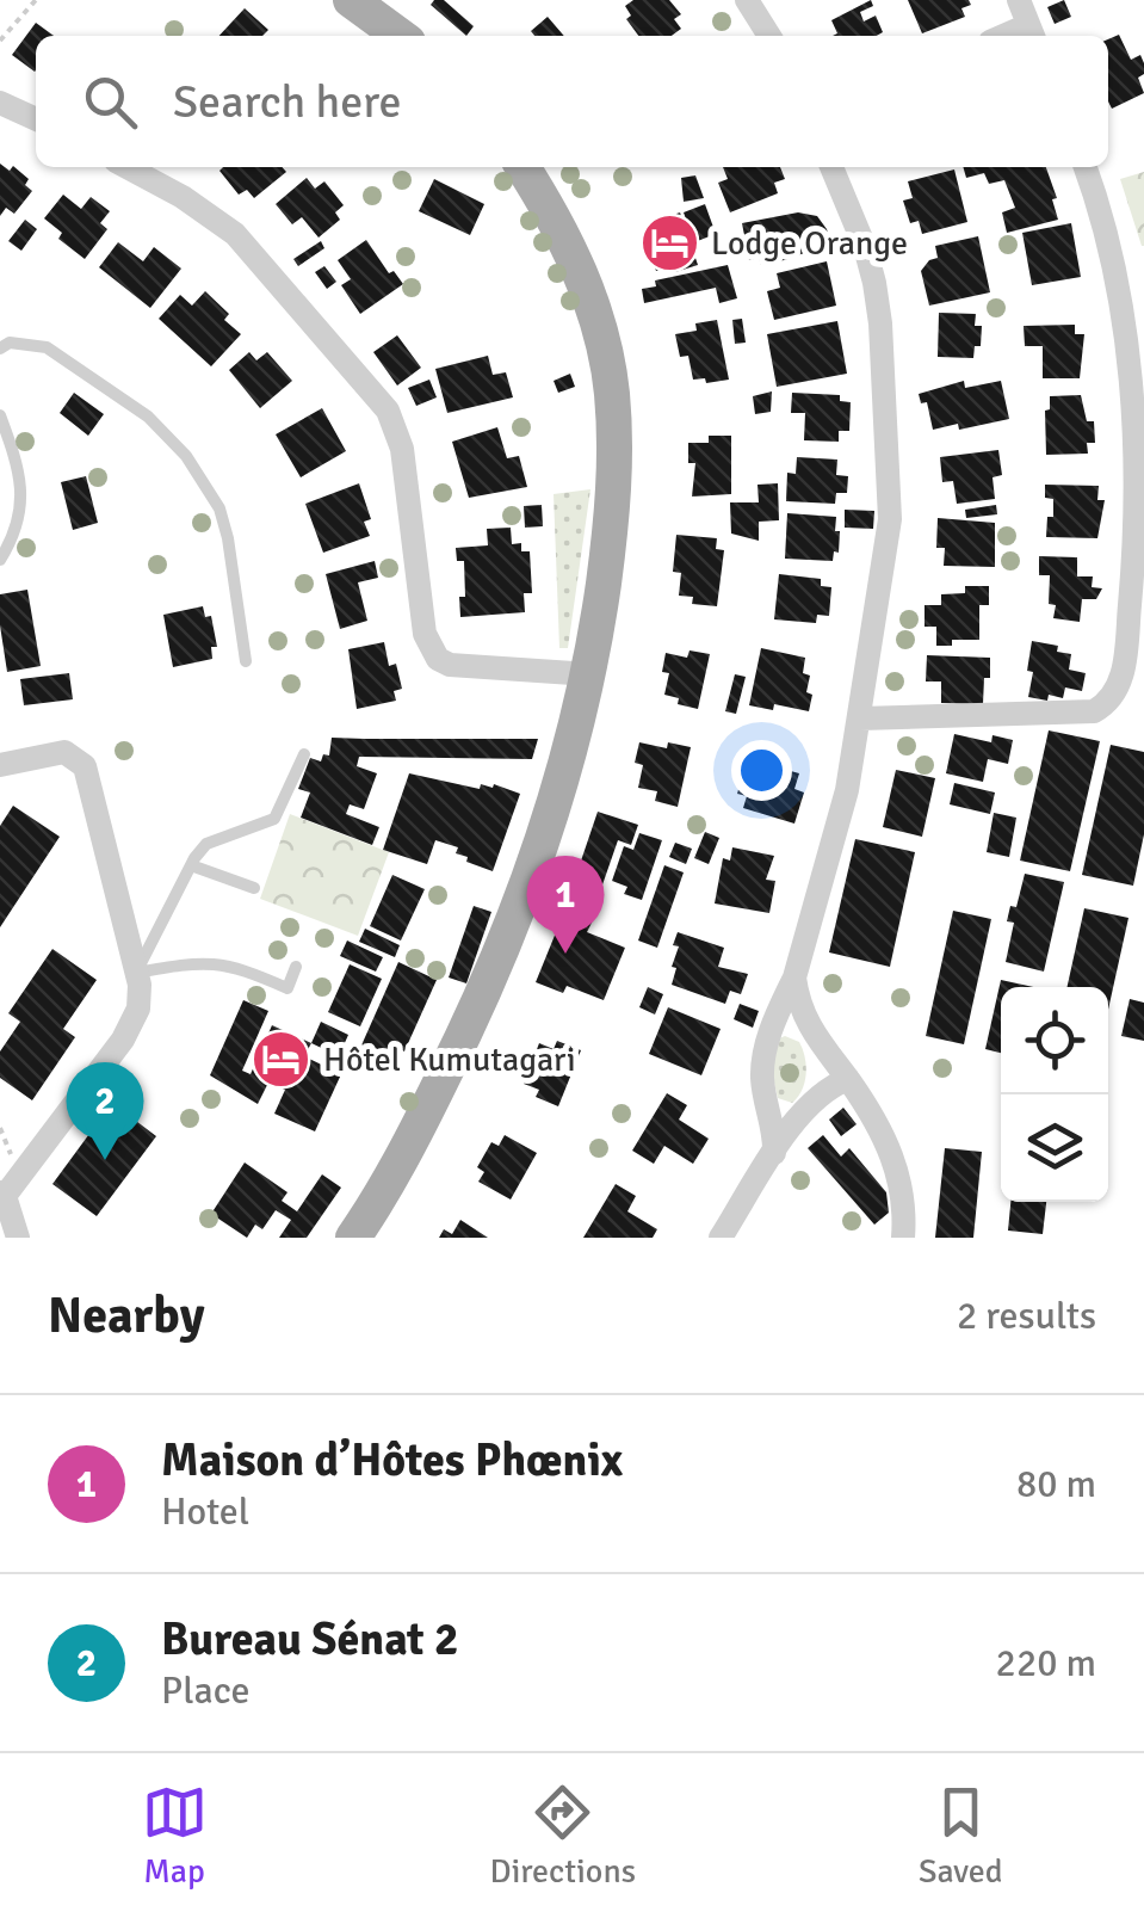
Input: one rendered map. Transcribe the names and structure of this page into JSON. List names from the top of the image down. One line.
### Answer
{"places":{"hotel":["Lodge Orange","Hôtel Kumutagari"]},"page":{"search":"Search here","pins":["1","2"],"heading":["Nearby","2 results"],"list":[{"mark":"1","name":"Maison d’Hôtes Phœnix","note":"Hotel","value":"80 m"},{"mark":"2","name":"Bureau Sénat 2","note":"Place","value":"220 m"}],"nav":["Map","Directions","Saved"]}}
